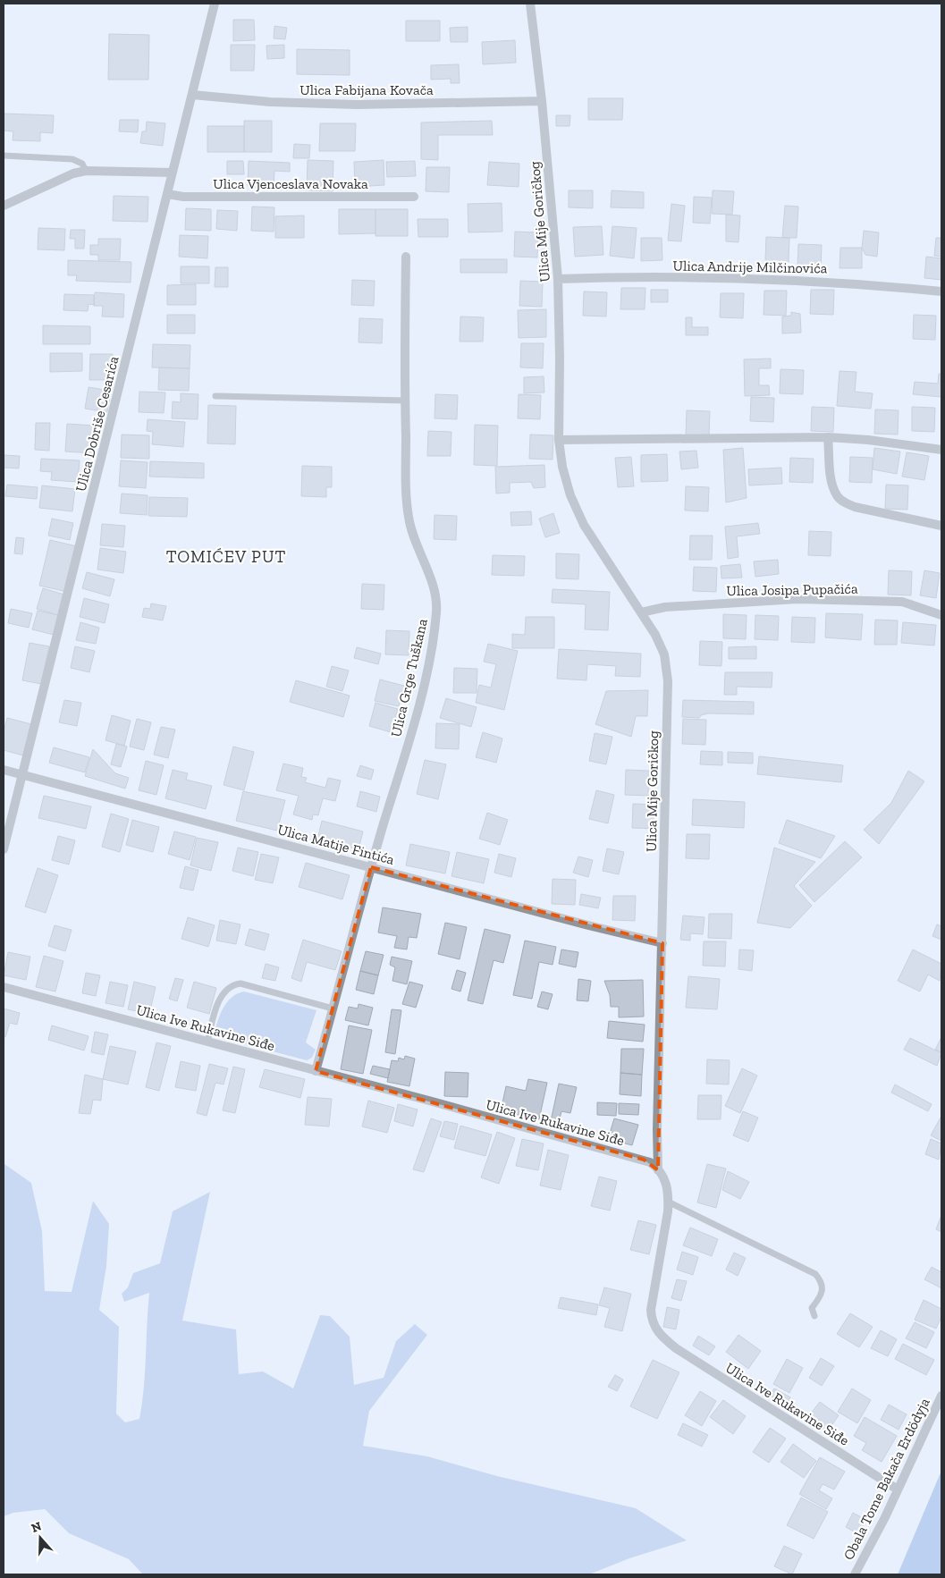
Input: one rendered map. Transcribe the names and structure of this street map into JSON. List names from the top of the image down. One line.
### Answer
{"streets":{"street":["Ulica Fabijana Kovača","Ulica Vjenceslava Novaka","Ulica Mije Goričkog","Ulica Andrije Milčinovića","Ulica Dobriše Cesarića","Ulica Josipa Pupačića","Ulica Grge Tuškana","Ulica Matije Fintića","Ulica Ive Rukavine Siđe","Obala Tome Bakača Erdödyja"]},"crossings":[["Ulica Fabijana Kovača","Ulica Mije Goričkog"],["Ulica Fabijana Kovača","Ulica Dobriše Cesarića"],["Ulica Vjenceslava Novaka","Ulica Dobriše Cesarića"],["Ulica Mije Goričkog","Ulica Andrije Milčinovića"],["Ulica Mije Goričkog","Ulica Josipa Pupačića"],["Ulica Mije Goričkog","Ulica Matije Fintića"],["Ulica Mije Goričkog","Ulica Ive Rukavine Siđe"],["Ulica Dobriše Cesarića","Ulica Matije Fintića"],["Ulica Grge Tuškana","Ulica Matije Fintića"],["Ulica Grge Tuškana","Ulica Ive Rukavine Siđe"],["Ulica Ive Rukavine Siđe","Obala Tome Bakača Erdödyja"]],"districts":["TOMIĆEV PUT"],"north":"top"}
